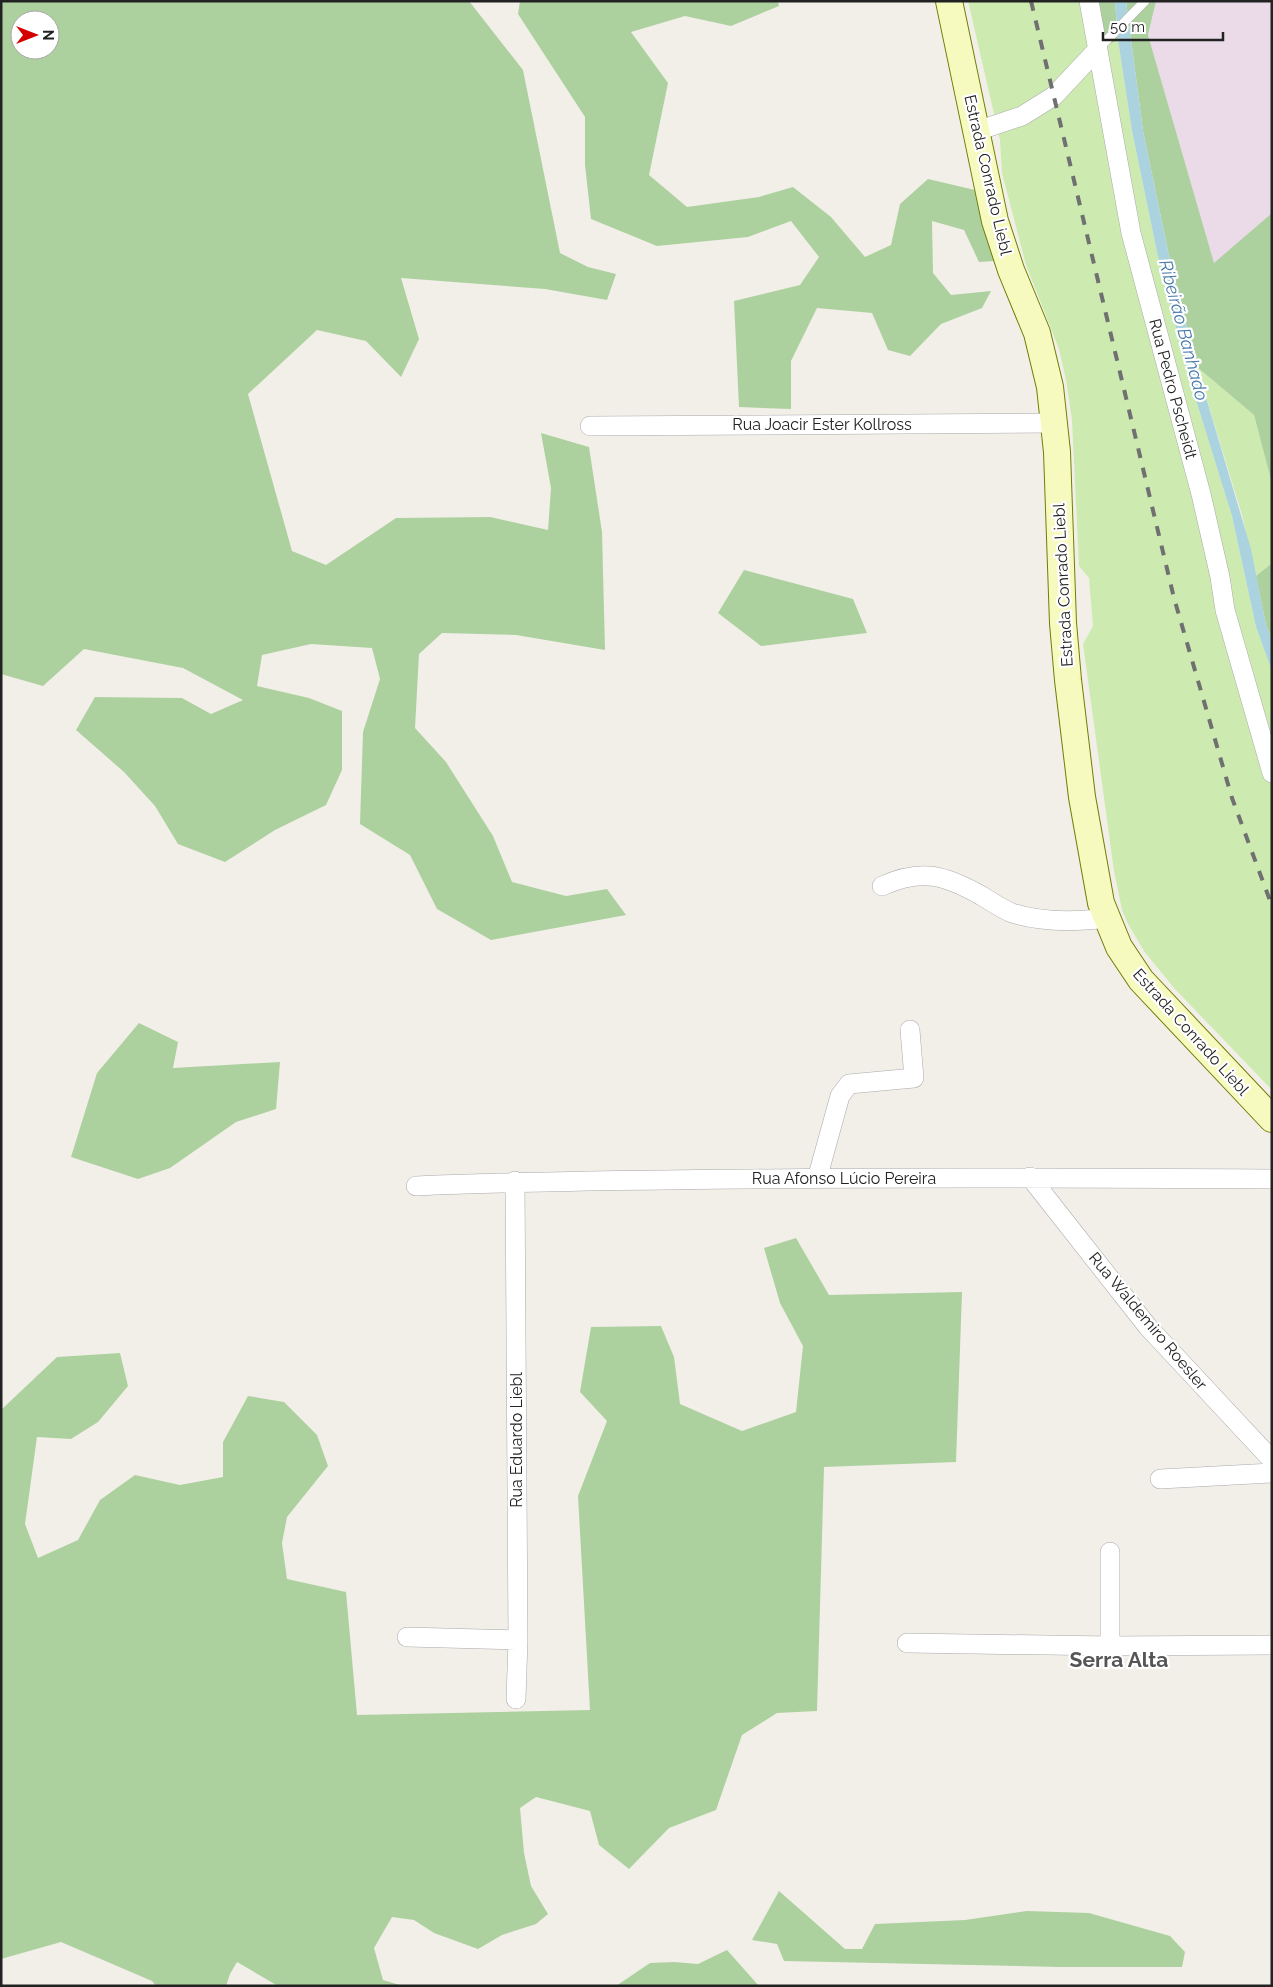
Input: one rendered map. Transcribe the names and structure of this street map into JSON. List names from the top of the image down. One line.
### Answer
{"streets":{"main road":["Estrada Conrado Liebl"],"street":["Rua Pedro Pscheidt","Rua Joacir Ester Kollross","Rua Afonso Lúcio Pereira","Rua Waldemiro Roesler","Rua Eduardo Liebl"]},"crossings":[["Estrada Conrado Liebl","Rua Joacir Ester Kollross"],["Rua Afonso Lúcio Pereira","Rua Waldemiro Roesler"],["Rua Afonso Lúcio Pereira","Rua Eduardo Liebl"]],"districts":["Serra Alta"],"water":["Ribeirão Banhado"],"scale_bar":"50 m","north":"right"}
